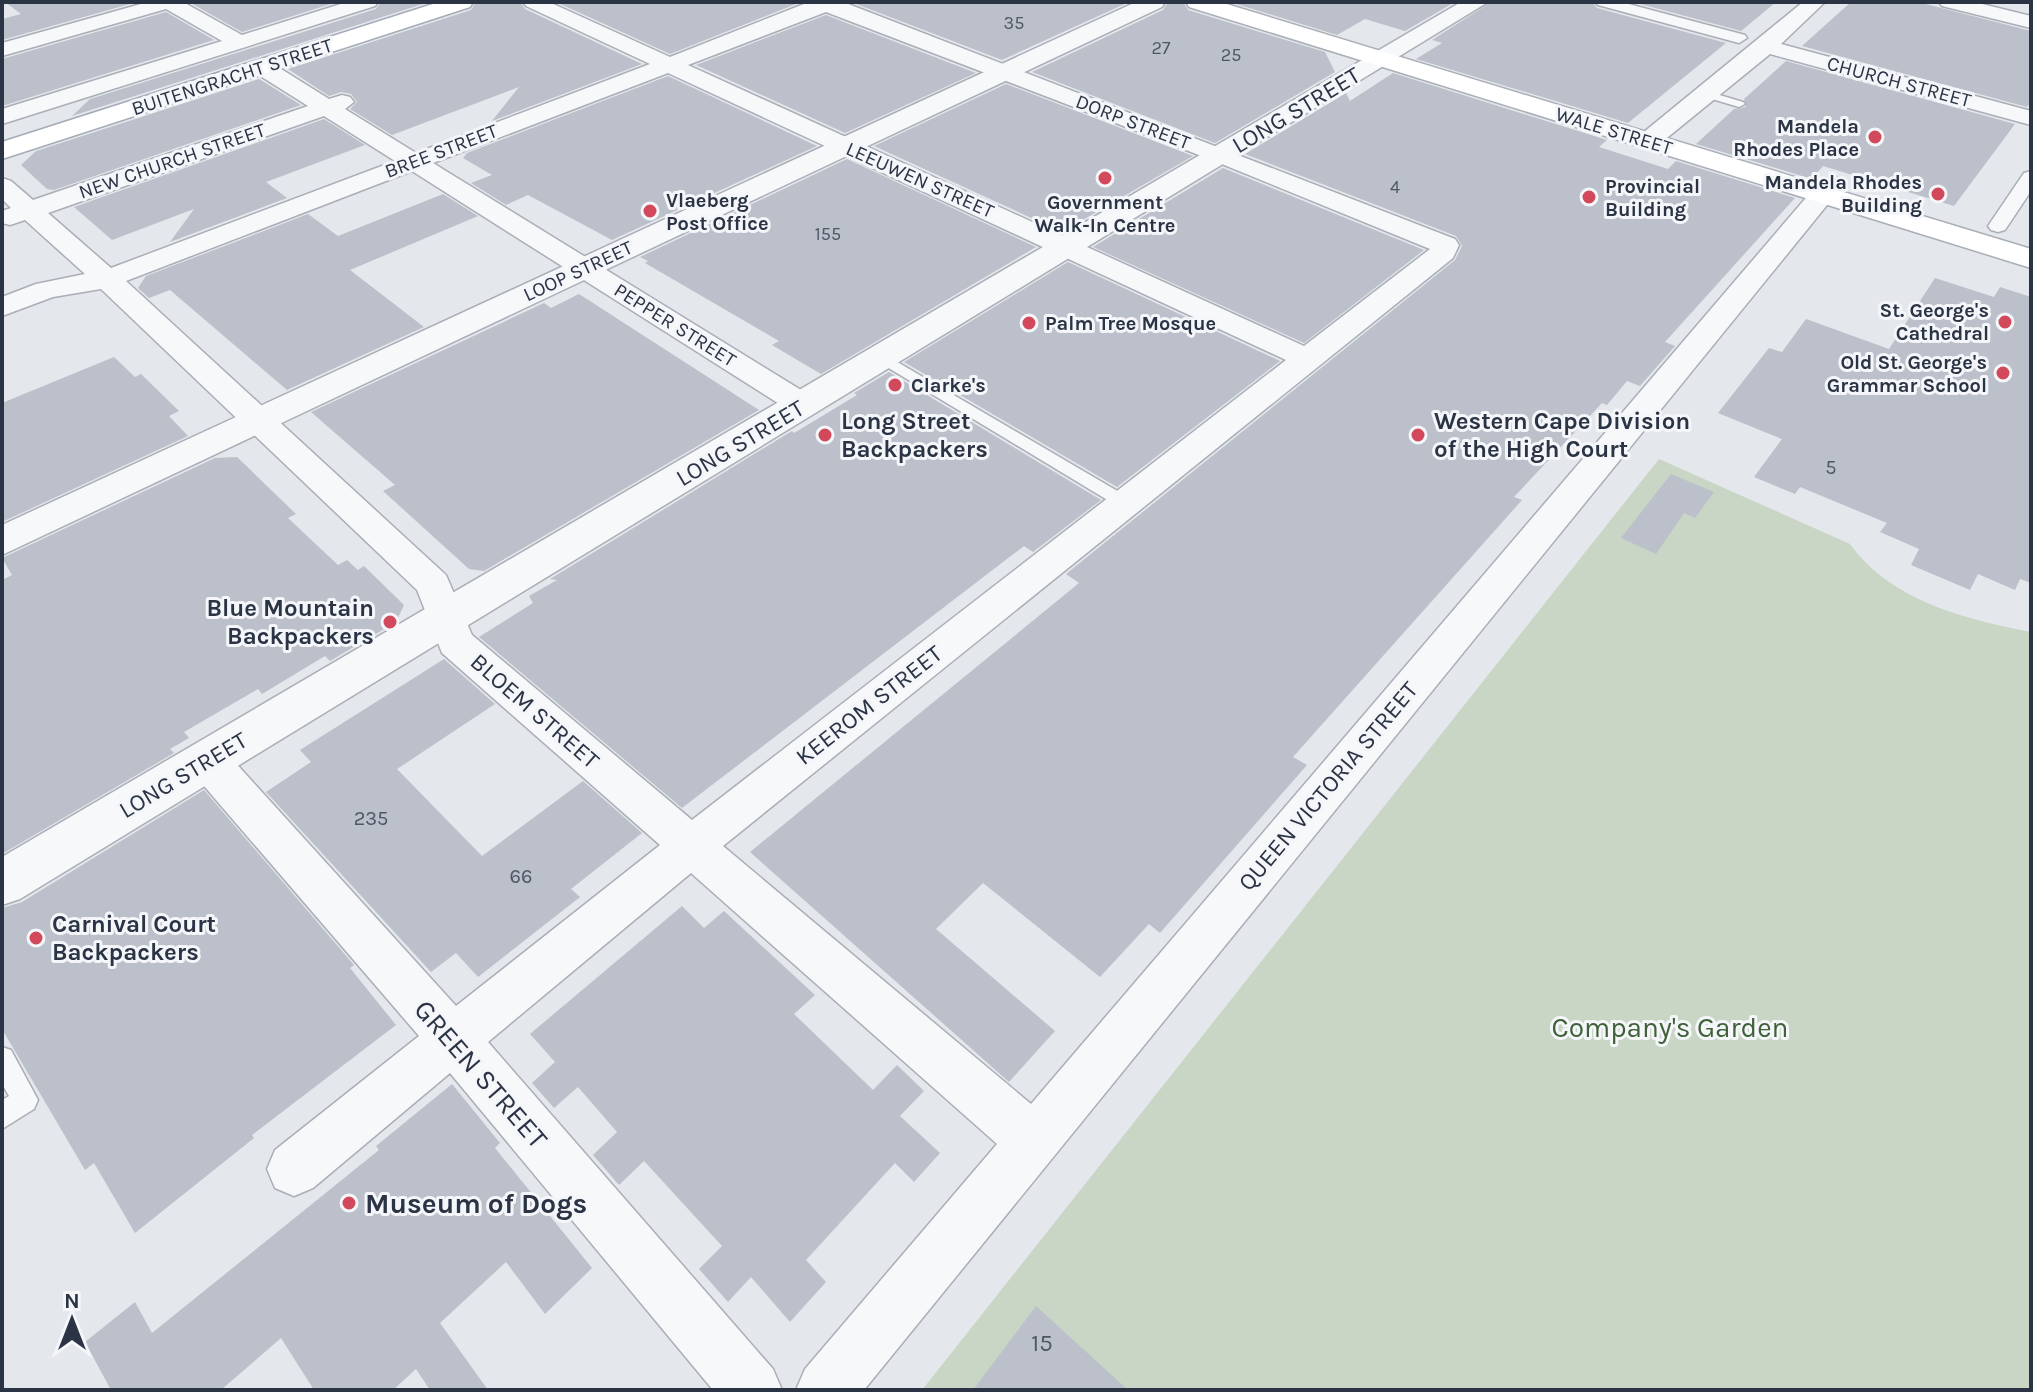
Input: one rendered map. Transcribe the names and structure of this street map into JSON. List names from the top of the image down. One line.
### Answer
{"streets":{"main road":["BUITENGRACHT STREET","WALE STREET"],"street":["CHURCH STREET","LONG STREET","DORP STREET","BREE STREET","NEW CHURCH STREET","LEEUWEN STREET","LOOP STREET","PEPPER STREET","KEEROM STREET","BLOEM STREET","QUEEN VICTORIA STREET","GREEN STREET"]},"crossings":[["BUITENGRACHT STREET","PEPPER STREET"],["LONG STREET","DORP STREET"],["LONG STREET","WALE STREET"],["LONG STREET","LEEUWEN STREET"],["LONG STREET","PEPPER STREET"],["LONG STREET","BLOEM STREET"],["LONG STREET","GREEN STREET"],["DORP STREET","BREE STREET"],["DORP STREET","LOOP STREET"],["DORP STREET","KEEROM STREET"],["WALE STREET","QUEEN VICTORIA STREET"],["BREE STREET","LEEUWEN STREET"],["BREE STREET","PEPPER STREET"],["BREE STREET","BLOEM STREET"],["NEW CHURCH STREET","PEPPER STREET"],["NEW CHURCH STREET","BLOEM STREET"],["LEEUWEN STREET","LOOP STREET"],["LEEUWEN STREET","KEEROM STREET"],["LOOP STREET","PEPPER STREET"],["LOOP STREET","BLOEM STREET"],["KEEROM STREET","BLOEM STREET"],["KEEROM STREET","GREEN STREET"],["BLOEM STREET","QUEEN VICTORIA STREET"]],"parks":["Company's Garden"],"places":["Mandela Rhodes Place","Government Walk-In Centre","Mandela Rhodes Building","Provincial Building","Vlaeberg Post Office","St. George's Cathedral","Palm Tree Mosque","Old St. George's Grammar School","Clarke's","Long Street Backpackers","Western Cape Division of the High Court","Blue Mountain Backpackers","Carnival Court Backpackers","Museum of Dogs"],"house_numbers":["35","27","25","4","155","5","235","66","15"],"north":"top"}
